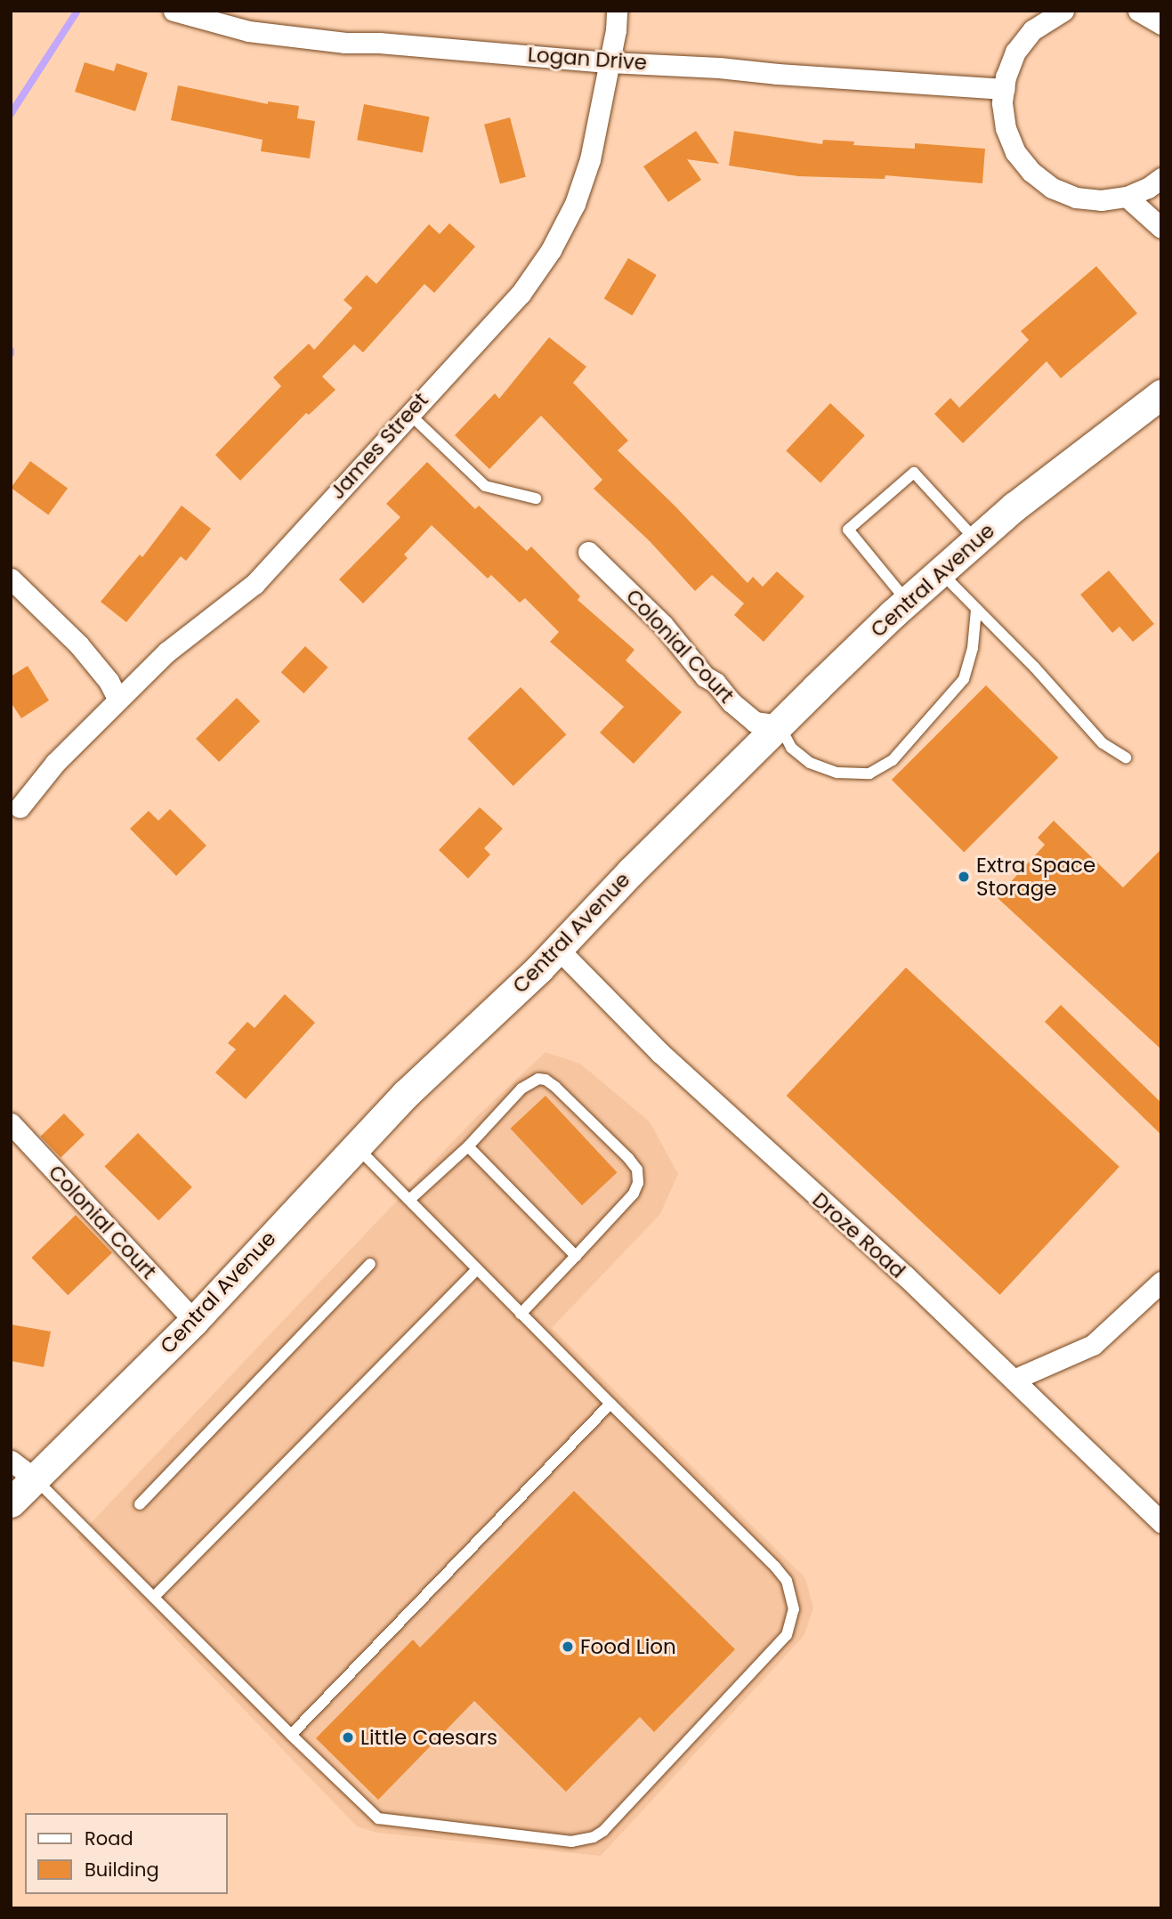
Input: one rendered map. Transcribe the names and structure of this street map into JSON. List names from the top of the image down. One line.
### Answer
{"streets":{"street":["Logan Drive","James Street","Central Avenue","Colonial Court","Droze Road"]},"crossings":[["Logan Drive","James Street"],["Central Avenue","Colonial Court"],["Central Avenue","Droze Road"]],"places":["Extra Space Storage","Food Lion","Little Caesars"],"legend":["Road","Building"]}
